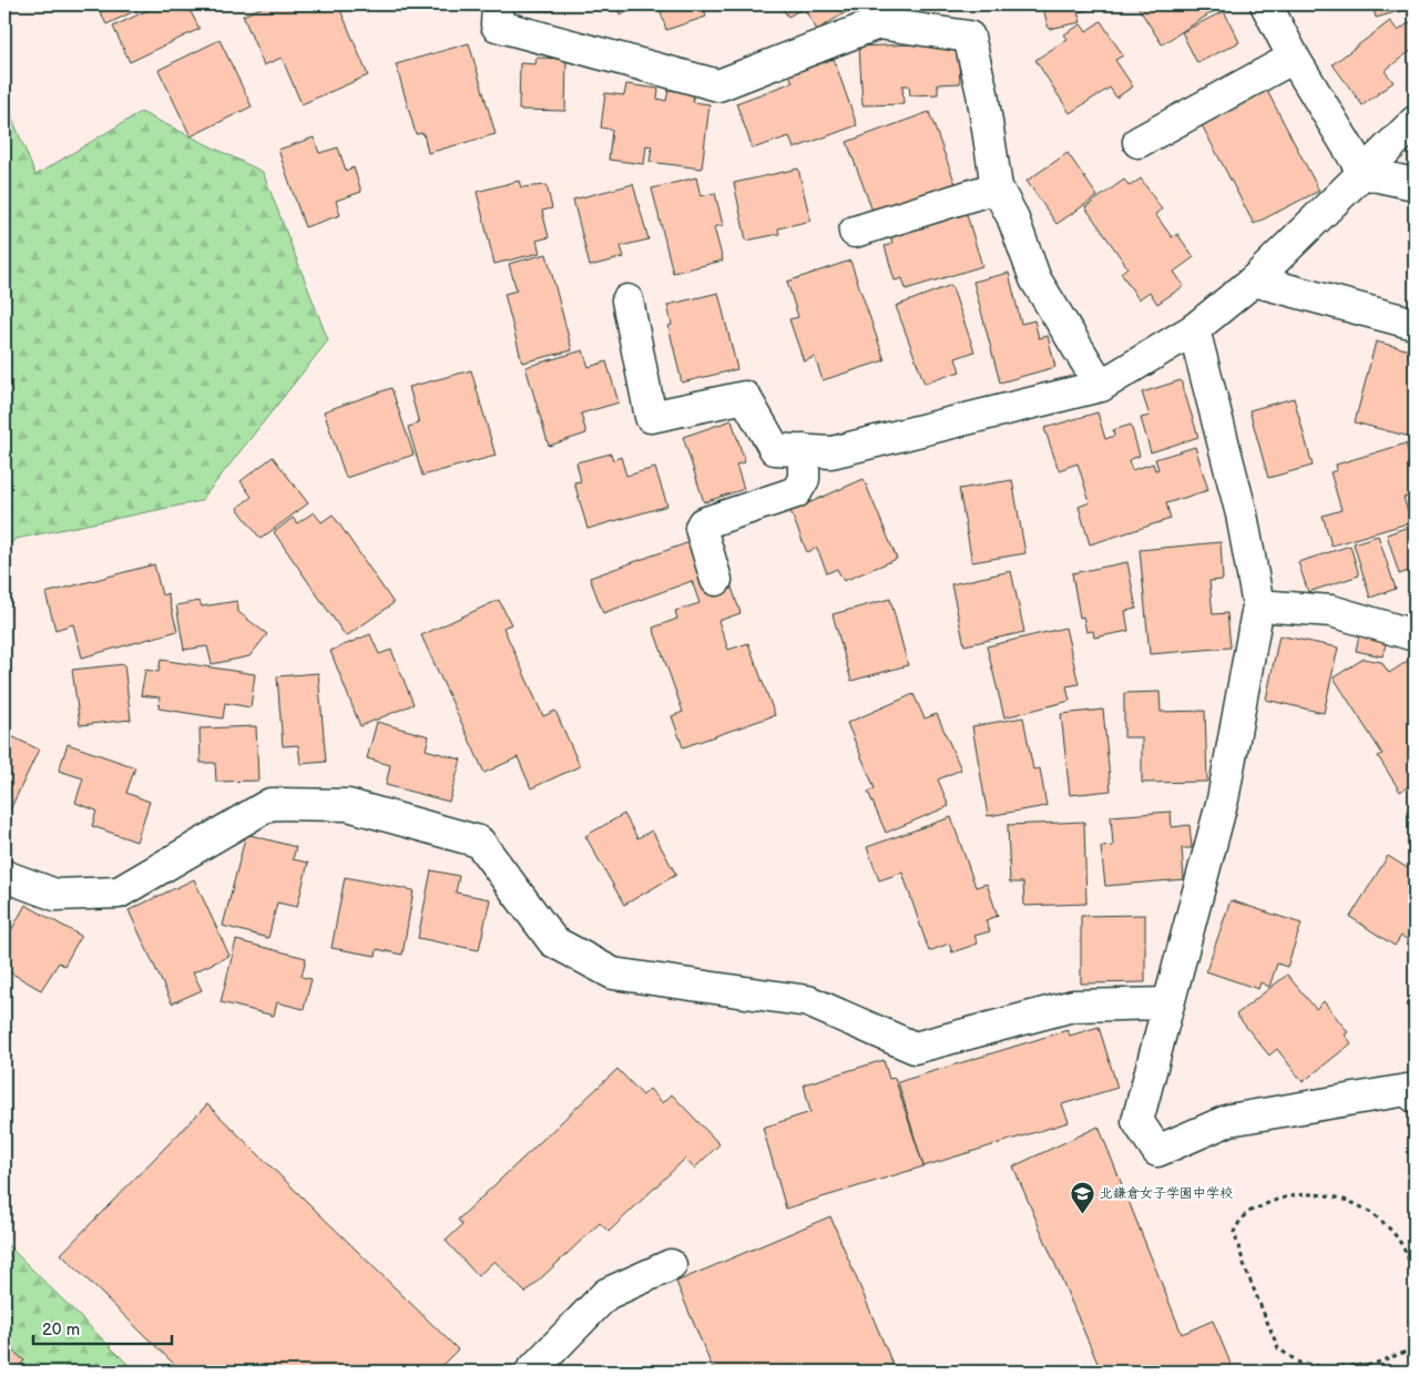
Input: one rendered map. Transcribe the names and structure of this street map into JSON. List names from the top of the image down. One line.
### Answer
{"places":{"school or university":["北鎌倉女子学園中学校"]},"scale_bar":"20 m"}
